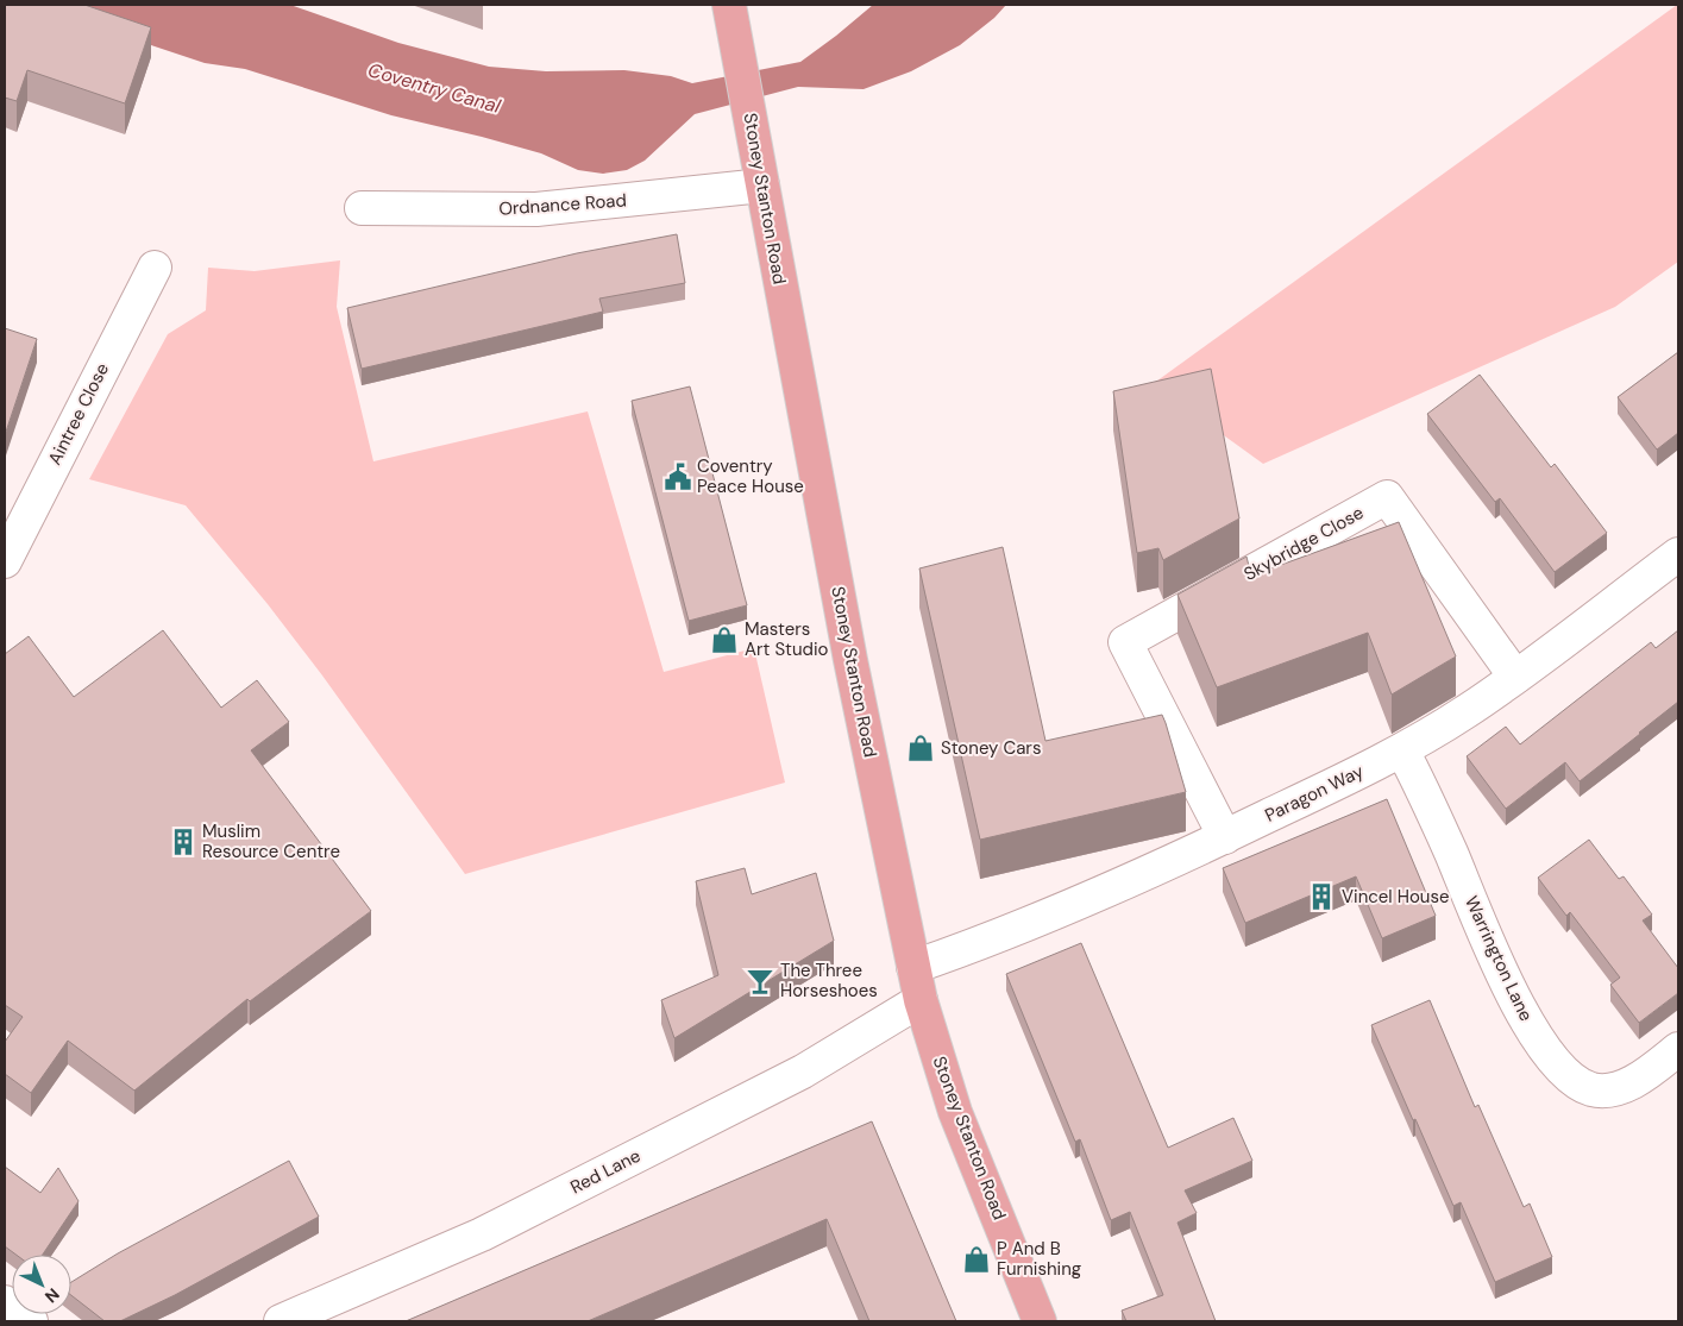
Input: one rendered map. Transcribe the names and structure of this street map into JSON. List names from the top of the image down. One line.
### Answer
{"streets":{"main road":["Stoney Stanton Road"],"street":["Ordnance Road","Aintree Close","Skybridge Close","Paragon Way","Warrington Lane","Red Lane"]},"crossings":[["Stoney Stanton Road","Ordnance Road"],["Stoney Stanton Road","Paragon Way"],["Stoney Stanton Road","Red Lane"],["Skybridge Close","Paragon Way"],["Paragon Way","Warrington Lane"]],"water":["Coventry Canal"],"places":{"public building":["Coventry Peace House"],"shop":["Masters Art Studio","Stoney Cars","P And B Furnishing"],"building":["Muslim Resource Centre","Vincel House"],"bar":["The Three Horseshoes"]},"north":"bottom right"}
